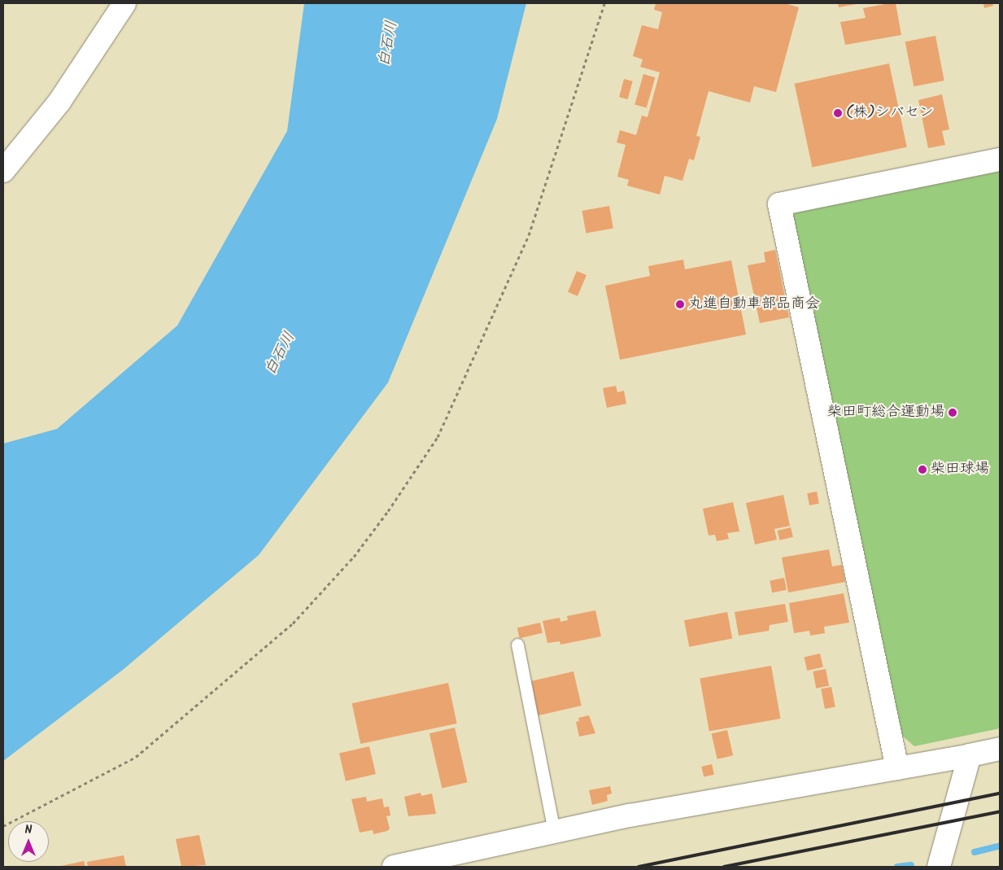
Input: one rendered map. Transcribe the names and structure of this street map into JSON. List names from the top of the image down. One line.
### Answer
{"water":["白石川"],"places":["(株)シバセン","丸進自動車部品商会","柴田町総合運動場","柴田球場"],"north":"top"}
